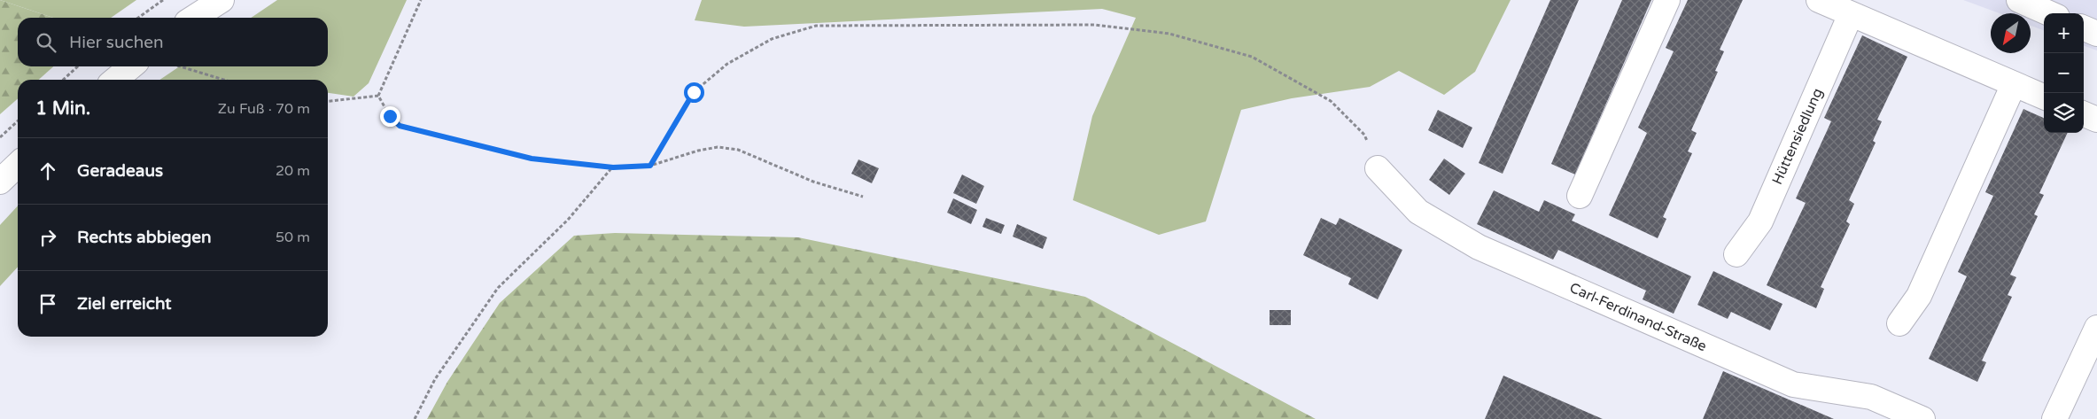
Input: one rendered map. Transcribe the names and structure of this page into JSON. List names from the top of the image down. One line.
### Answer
{"streets":{"street":["Hüttensiedlung","Carl-Ferdinand-Straße"]},"north":"bottom left","page":{"map_buttons":["+","−"],"search":"Hier suchen","heading":["1 Min.","Zu Fuß · 70 m"],"list":[["Geradeaus","20 m"],["Rechts abbiegen","50 m"],"Ziel erreicht"]}}
